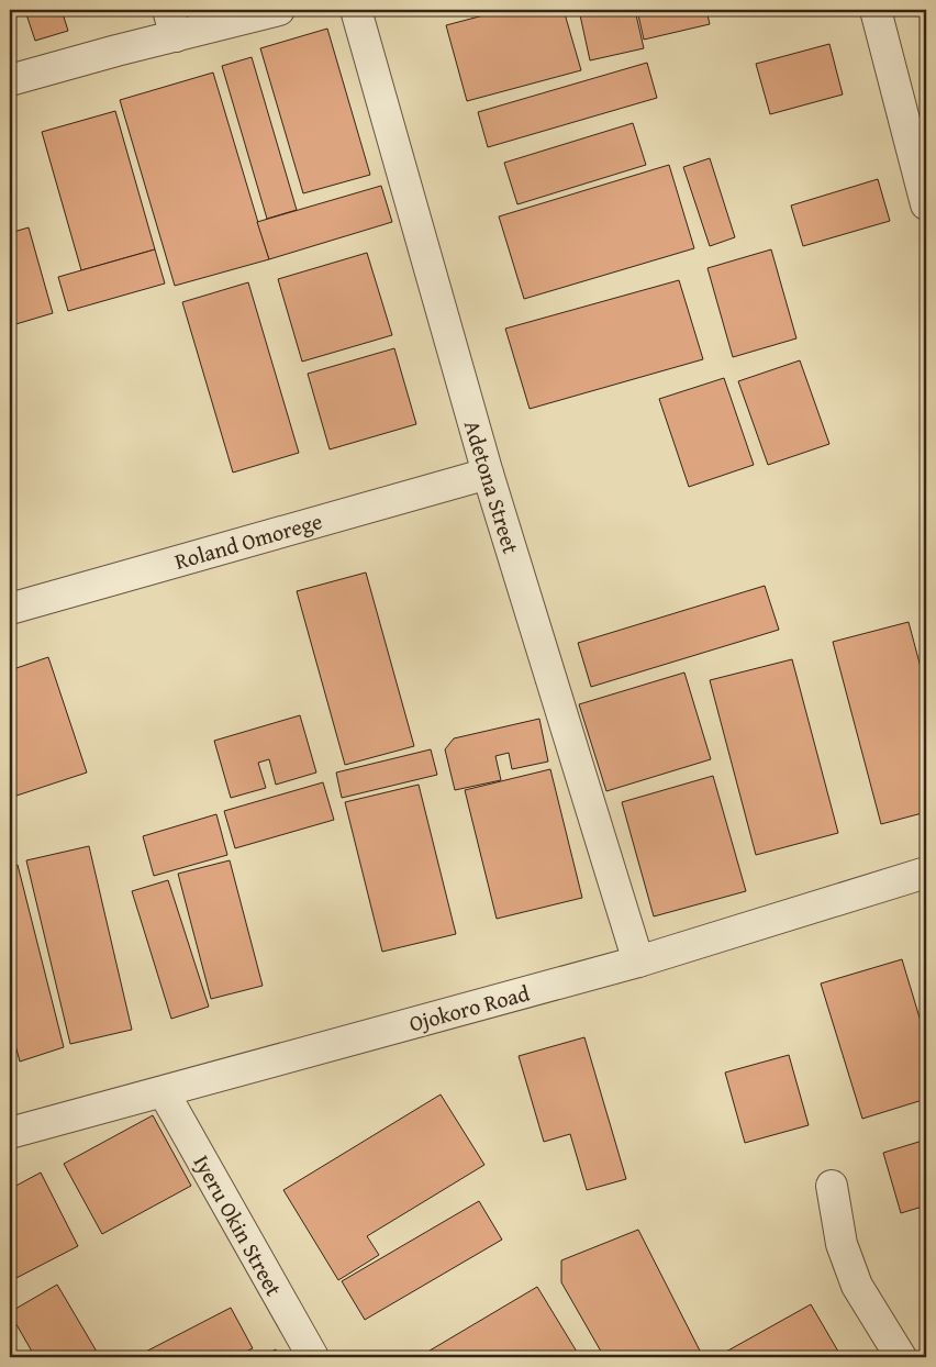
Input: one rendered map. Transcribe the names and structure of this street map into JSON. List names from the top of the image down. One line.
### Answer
{"streets":{"street":["Adetona Street","Roland Omorege","Ojokoro Road","Iyeru Okin Street"]},"crossings":[["Adetona Street","Roland Omorege"],["Adetona Street","Ojokoro Road"],["Ojokoro Road","Iyeru Okin Street"]]}
